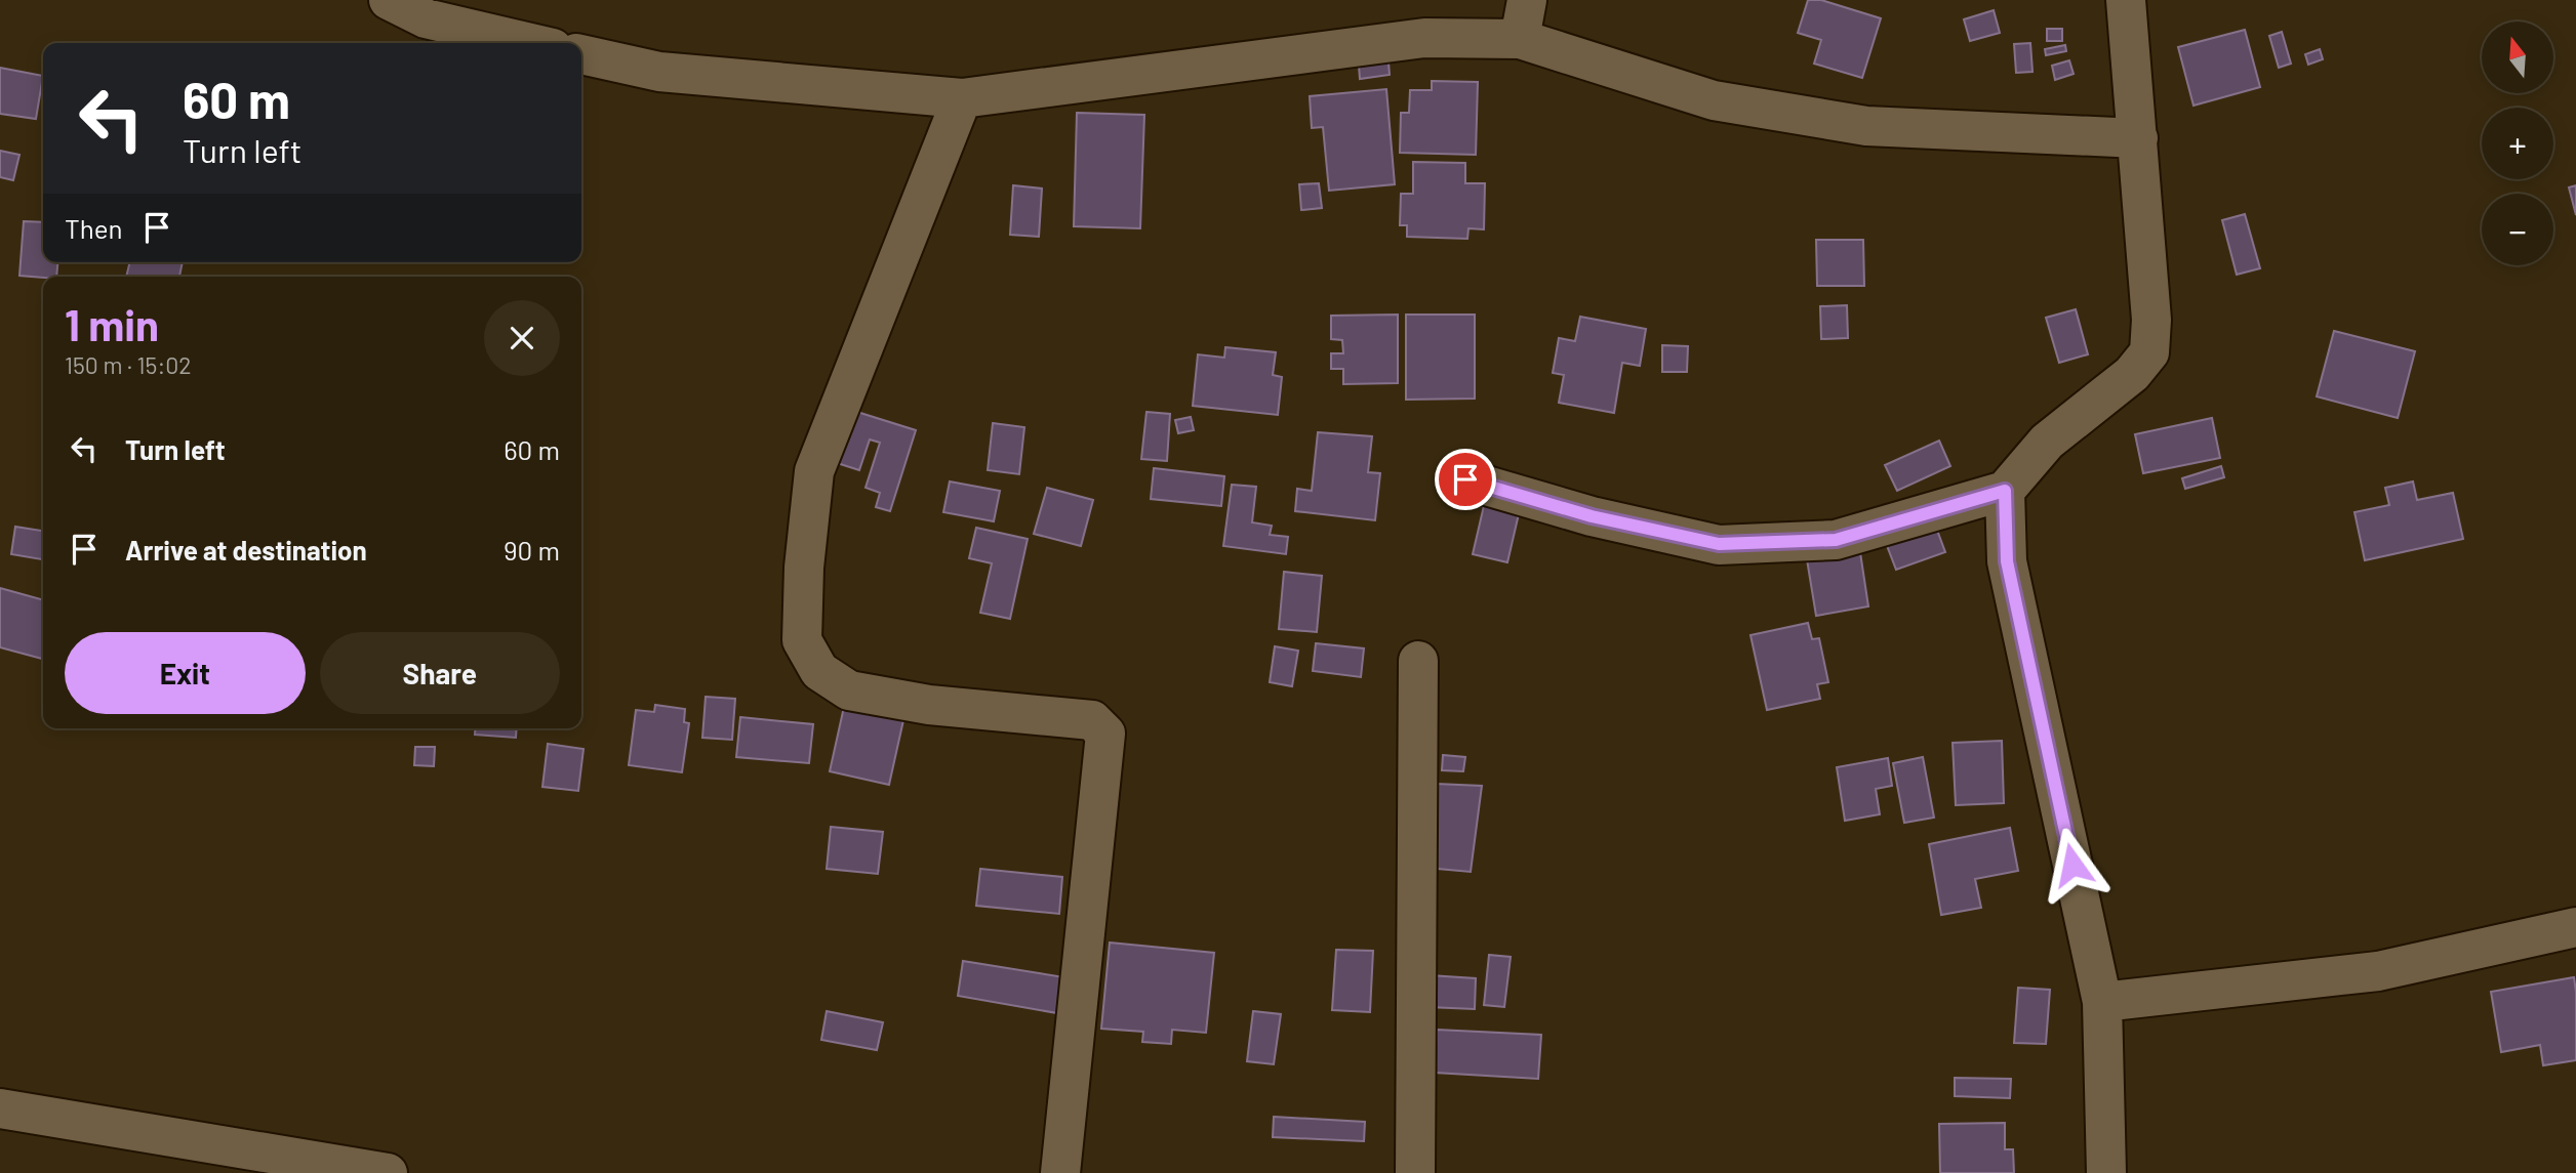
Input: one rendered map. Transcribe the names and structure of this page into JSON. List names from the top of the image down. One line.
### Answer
{"north":"top","page":{"map_buttons":["+","−"],"turn":["60 m","Turn left"],"then":"Then","heading":["1 min","150 m · 15:02"],"list":[{"name":"Turn left","value":"60 m"},{"name":"Arrive at destination","value":"90 m"}],"buttons":["Exit","Share"]}}
